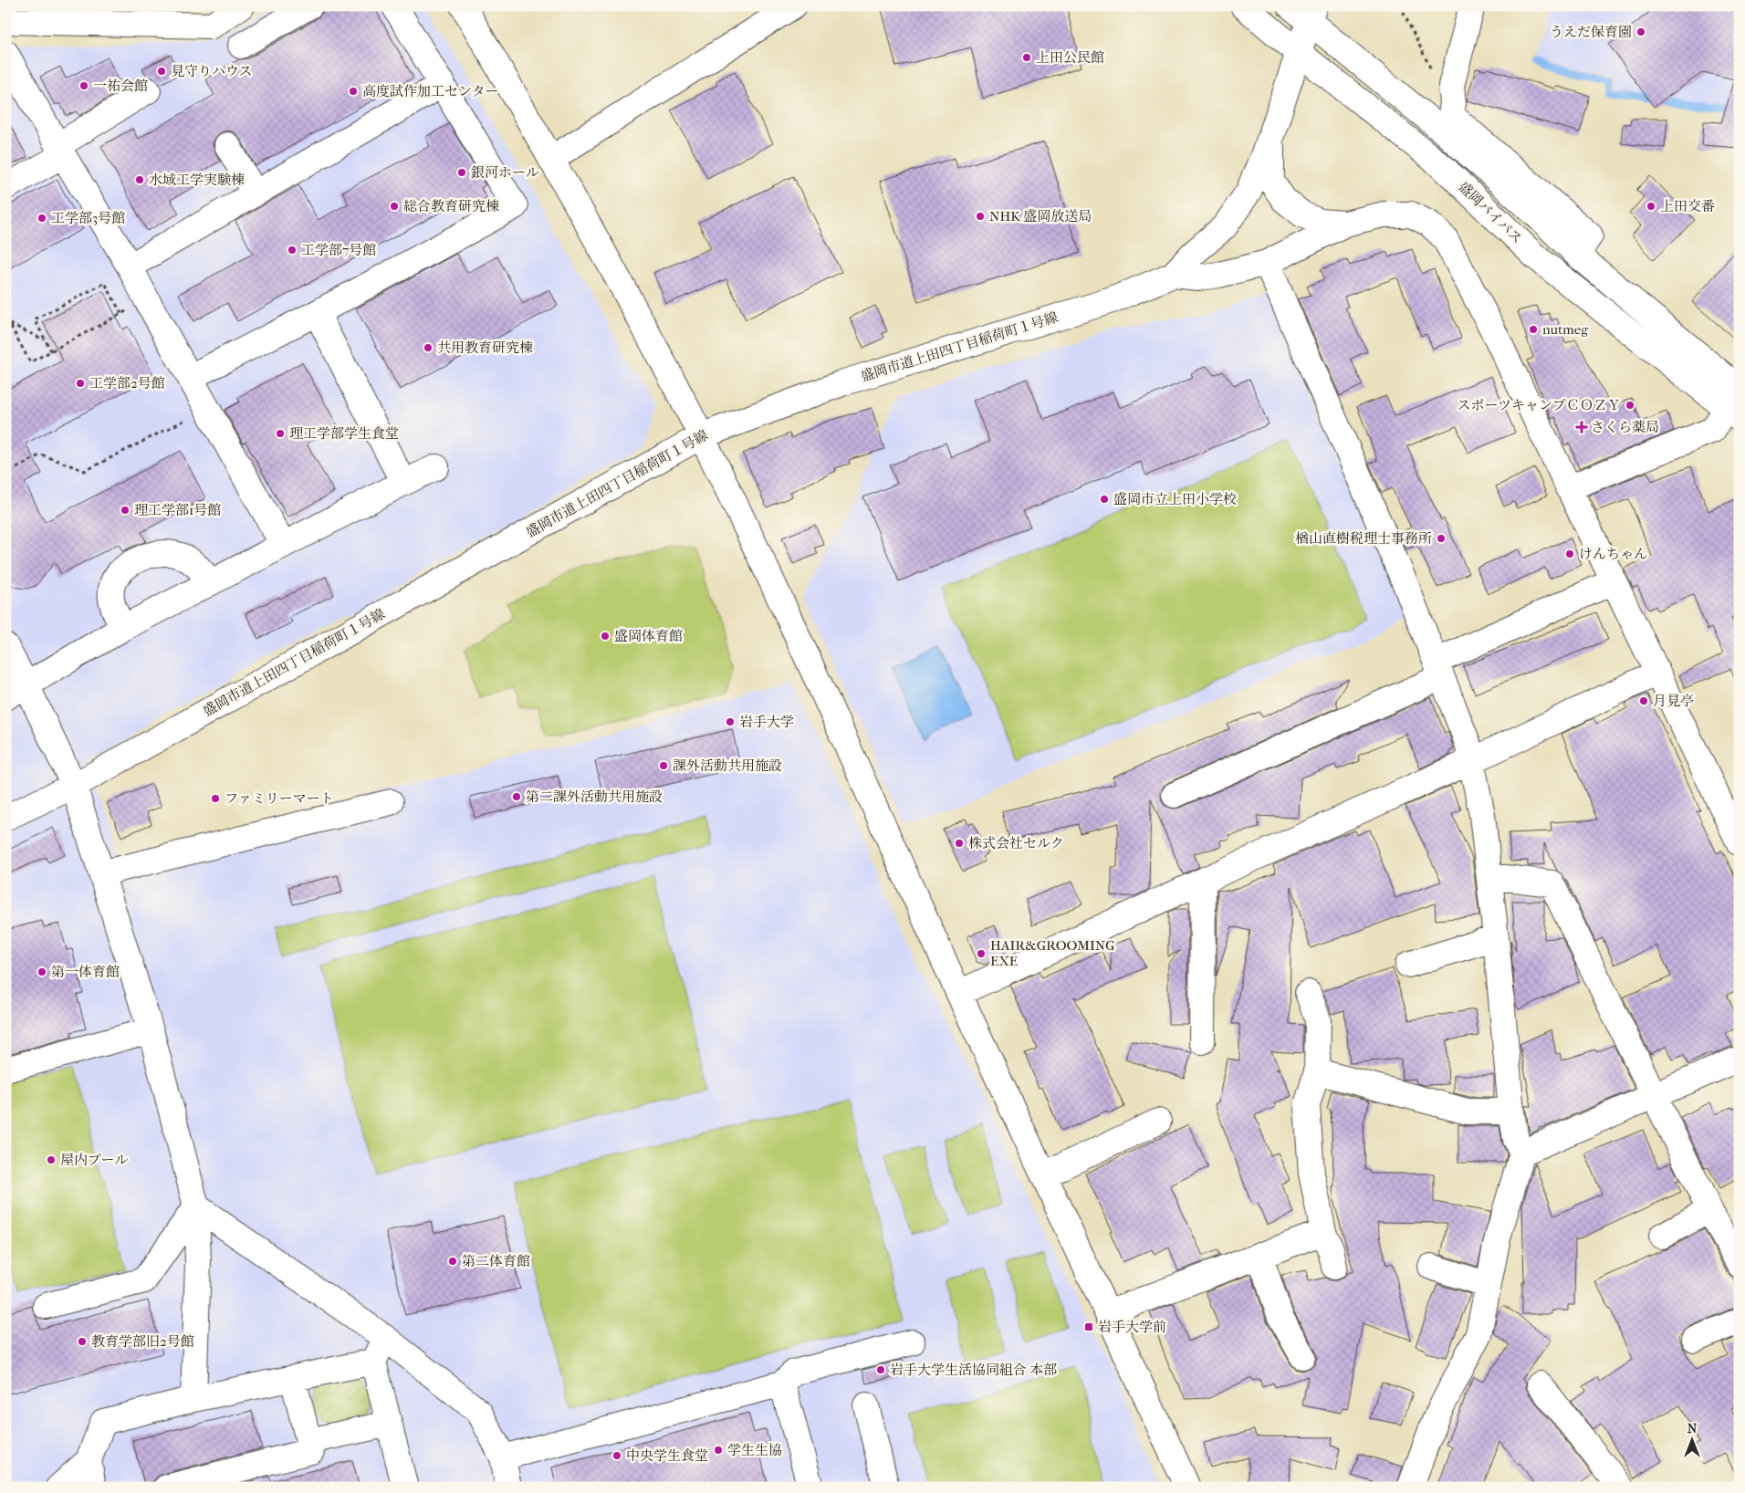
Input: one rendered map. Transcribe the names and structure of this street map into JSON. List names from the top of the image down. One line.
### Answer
{"streets":{"main road":["盛岡バイパス","盛岡市道上田四丁目稲荷町１号線"]},"crossings":[["盛岡バイパス","盛岡市道上田四丁目稲荷町１号線"]],"places":{"other":["うえだ保育園","上田公民館","見守りハウス","一祐会館","高度試作加工センター","銀河ホール","水域工学実験棟","総合教育研究棟","上田交番","NHK 盛岡放送局","工学部3号館","工学部7号館","nutmeg","共用教育研究棟","工学部2号館","スポーツキャンプＣＯＺＹ","理工学部学生食堂","盛岡市立上田小学校","理工学部1号館","楢山直樹税理士事務所","けんちゃん","盛岡体育館","月見亭","岩手大学","課外活動共用施設","第二課外活動共用施設","ファミリーマート","株式会社セルク","HAIR&GROOMING EXE","第一体育館","屋内プール","第二体育館","教育学部旧2号館","岩手大学生活協同組合 本部","学生生協","中央学生食堂"],"health":["さくら薬局"],"transit":["岩手大学前"]},"north":"top"}
